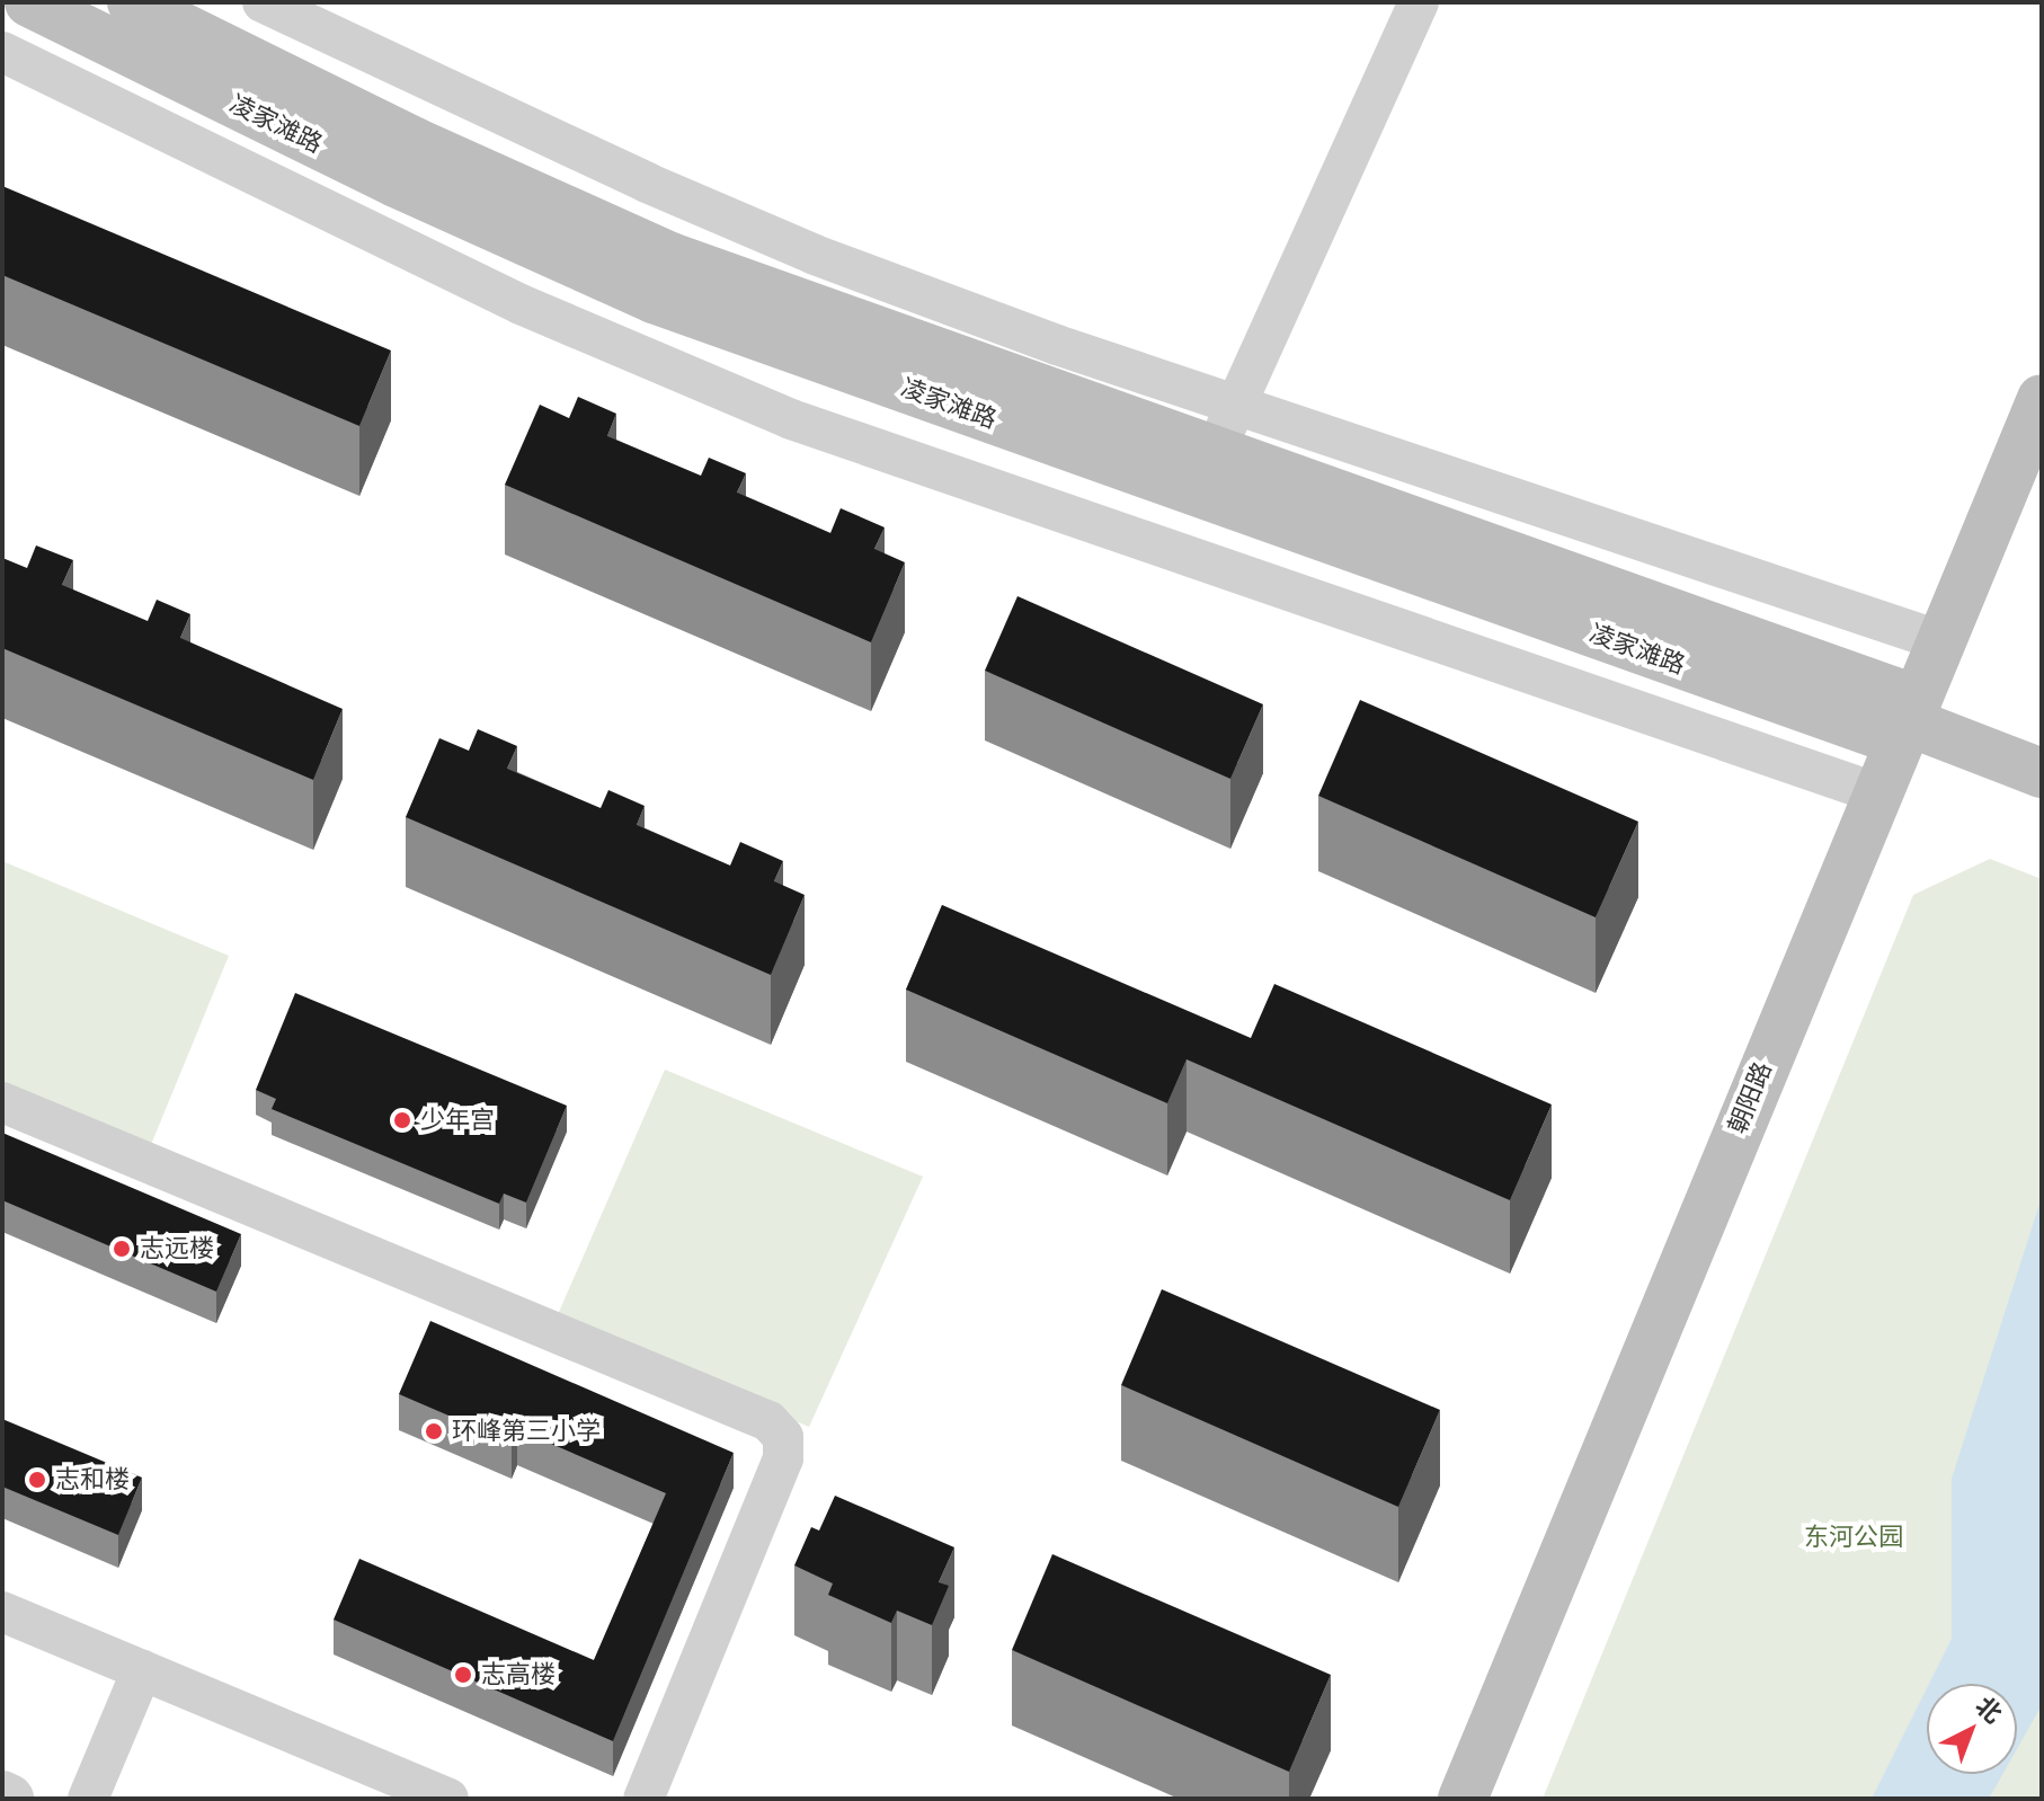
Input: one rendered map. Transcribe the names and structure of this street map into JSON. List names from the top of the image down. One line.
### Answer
{"streets":{"main road":["凌家滩路","朝阳路"]},"crossings":[["凌家滩路","朝阳路"]],"parks":["东河公园"],"places":["少年宫","志远楼","环峰第三小学","志和楼","志高楼"],"north":"top right"}
